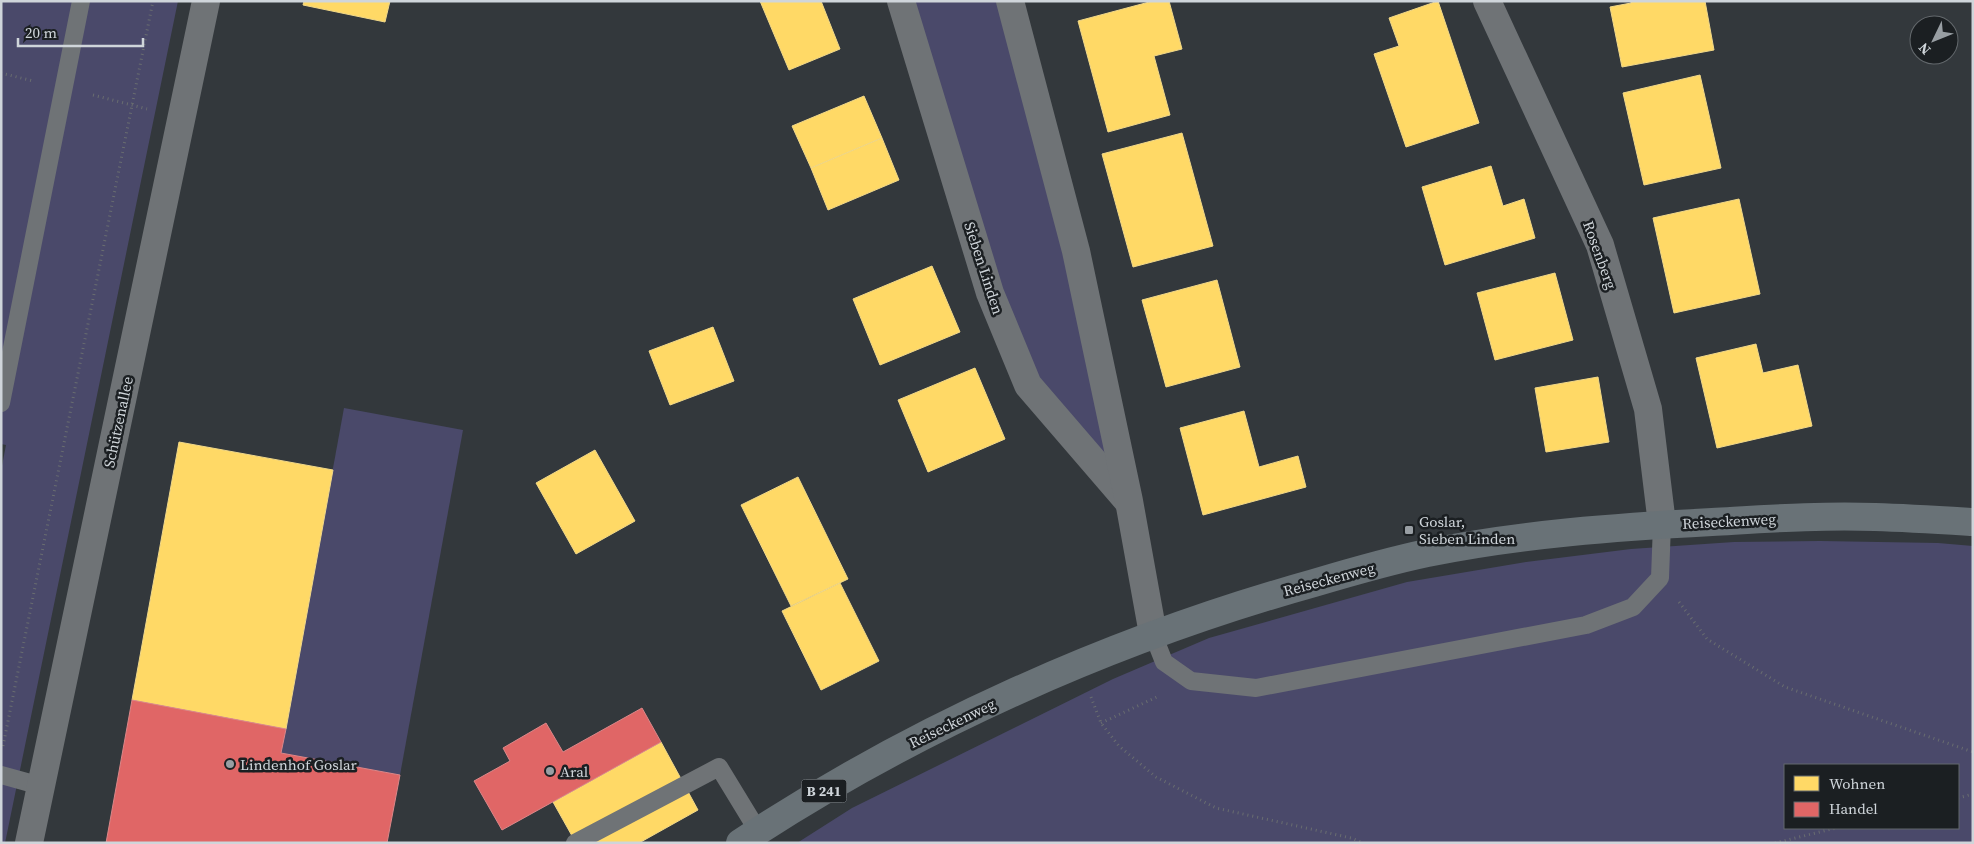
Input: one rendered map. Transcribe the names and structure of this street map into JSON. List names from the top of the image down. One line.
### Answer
{"streets":{"main road":["Reiseckenweg","B 241"],"street":["Rosenberg","Sieben Linden","Schützenallee"]},"crossings":[["Rosenberg","Reiseckenweg"]],"places":{"transit":["Goslar, Sieben Linden"],"other":["Lindenhof Goslar","Aral"]},"legend":["Wohnen","Handel"],"scale_bar":"20 m","north":"bottom left"}
